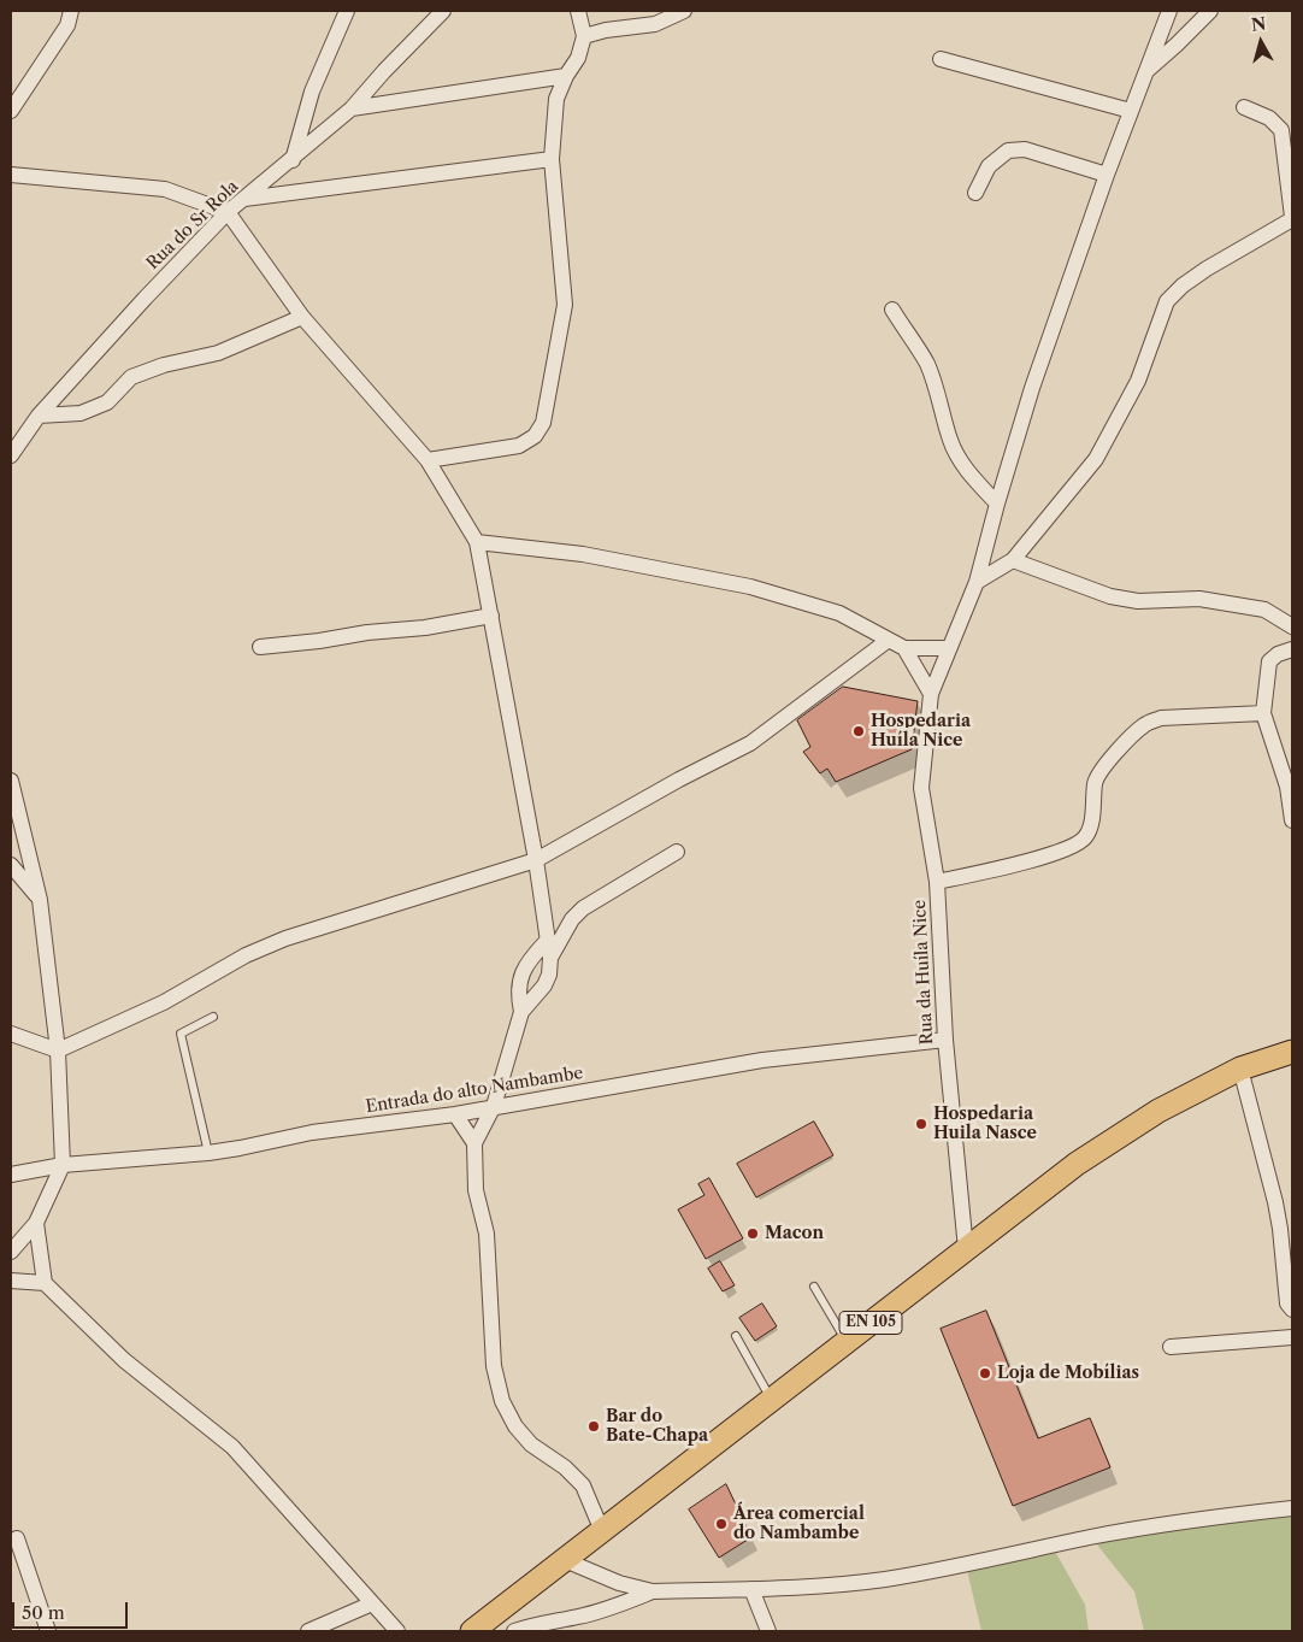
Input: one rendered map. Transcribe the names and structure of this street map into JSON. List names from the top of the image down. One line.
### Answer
{"streets":{"main road":["EN 105"],"street":["Rua do Sr Rola","Rua da Huíla Nice","Entrada do alto Nambambe"]},"crossings":[["Rua da Huíla Nice","Entrada do alto Nambambe"],["Rua da Huíla Nice","EN 105"]],"places":["Hospedaria Huíla Nice","Hospedaria Huila Nasce","Macon","Loja de Mobílias","Bar do Bate-Chapa","Área comercial do Nambambe"],"scale_bar":"50 m","north":"top"}
